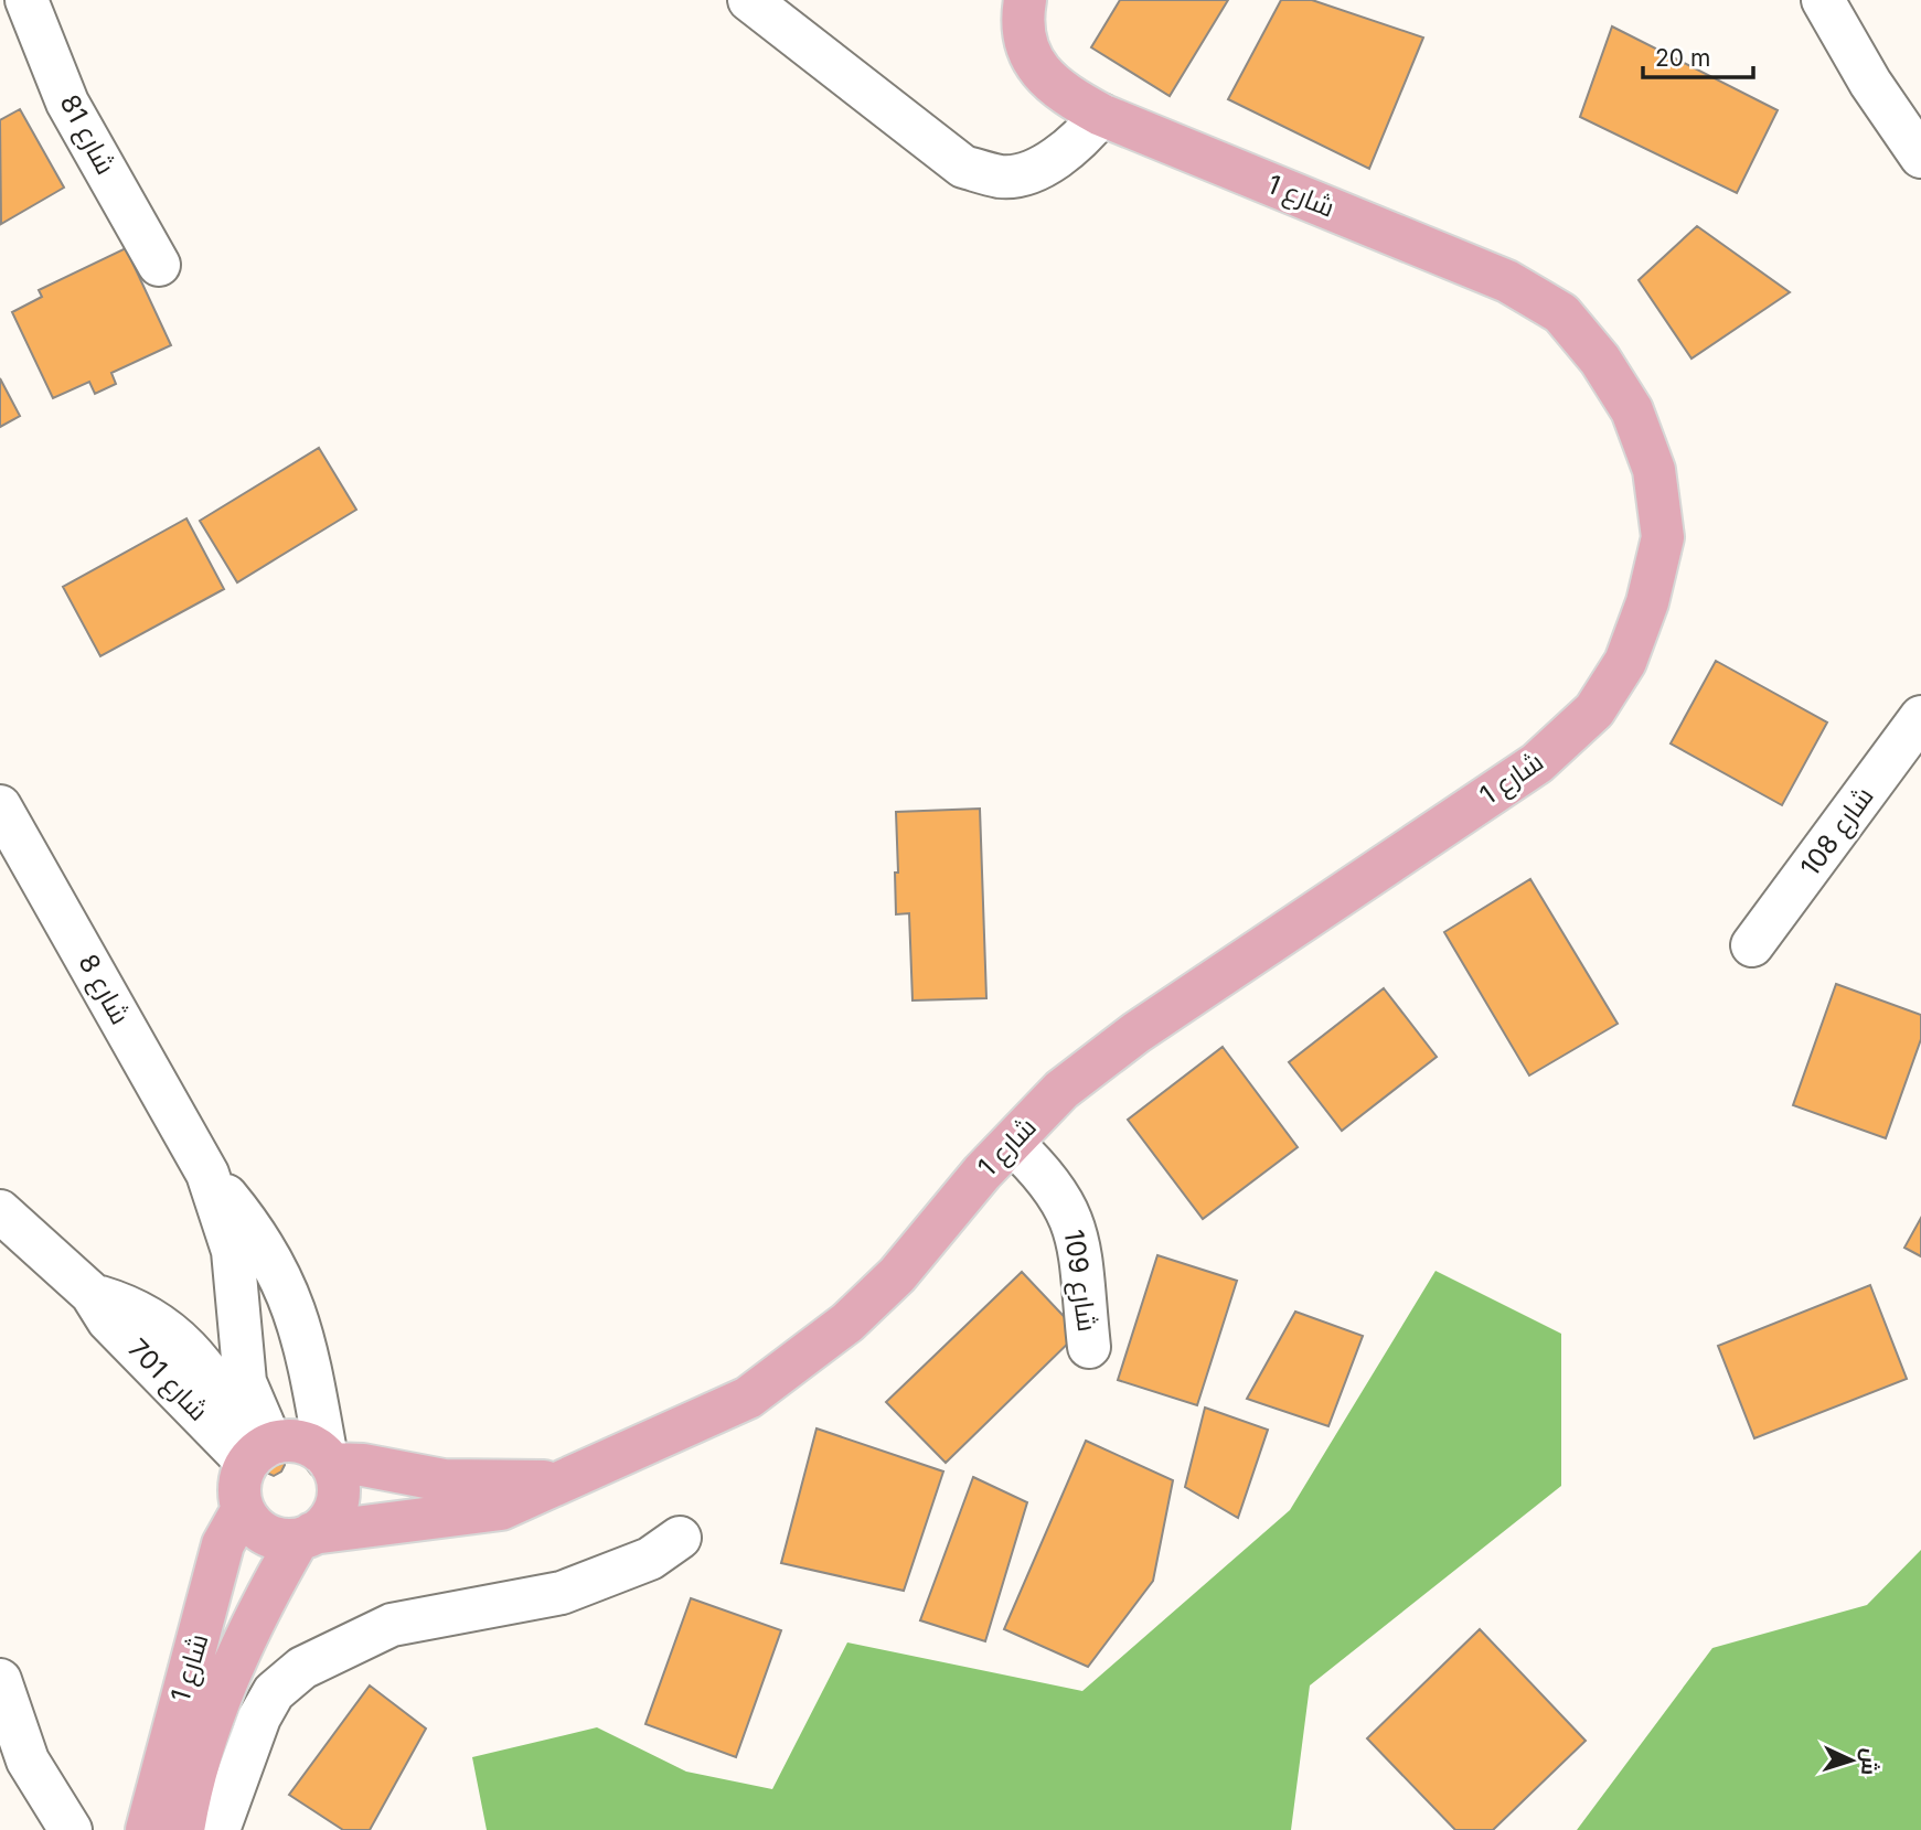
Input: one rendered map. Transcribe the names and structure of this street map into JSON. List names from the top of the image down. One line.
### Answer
{"streets":{"main road":["شارع 1"],"street":["شارع 81","شارع 108","شارع 8","شارع 109","شارع 701"]},"crossings":[["شارع 1","شارع 8"],["شارع 1","شارع 109"],["شارع 1","شارع 701"],["شارع 8","شارع 701"]],"scale_bar":"20 m","north":"right"}
